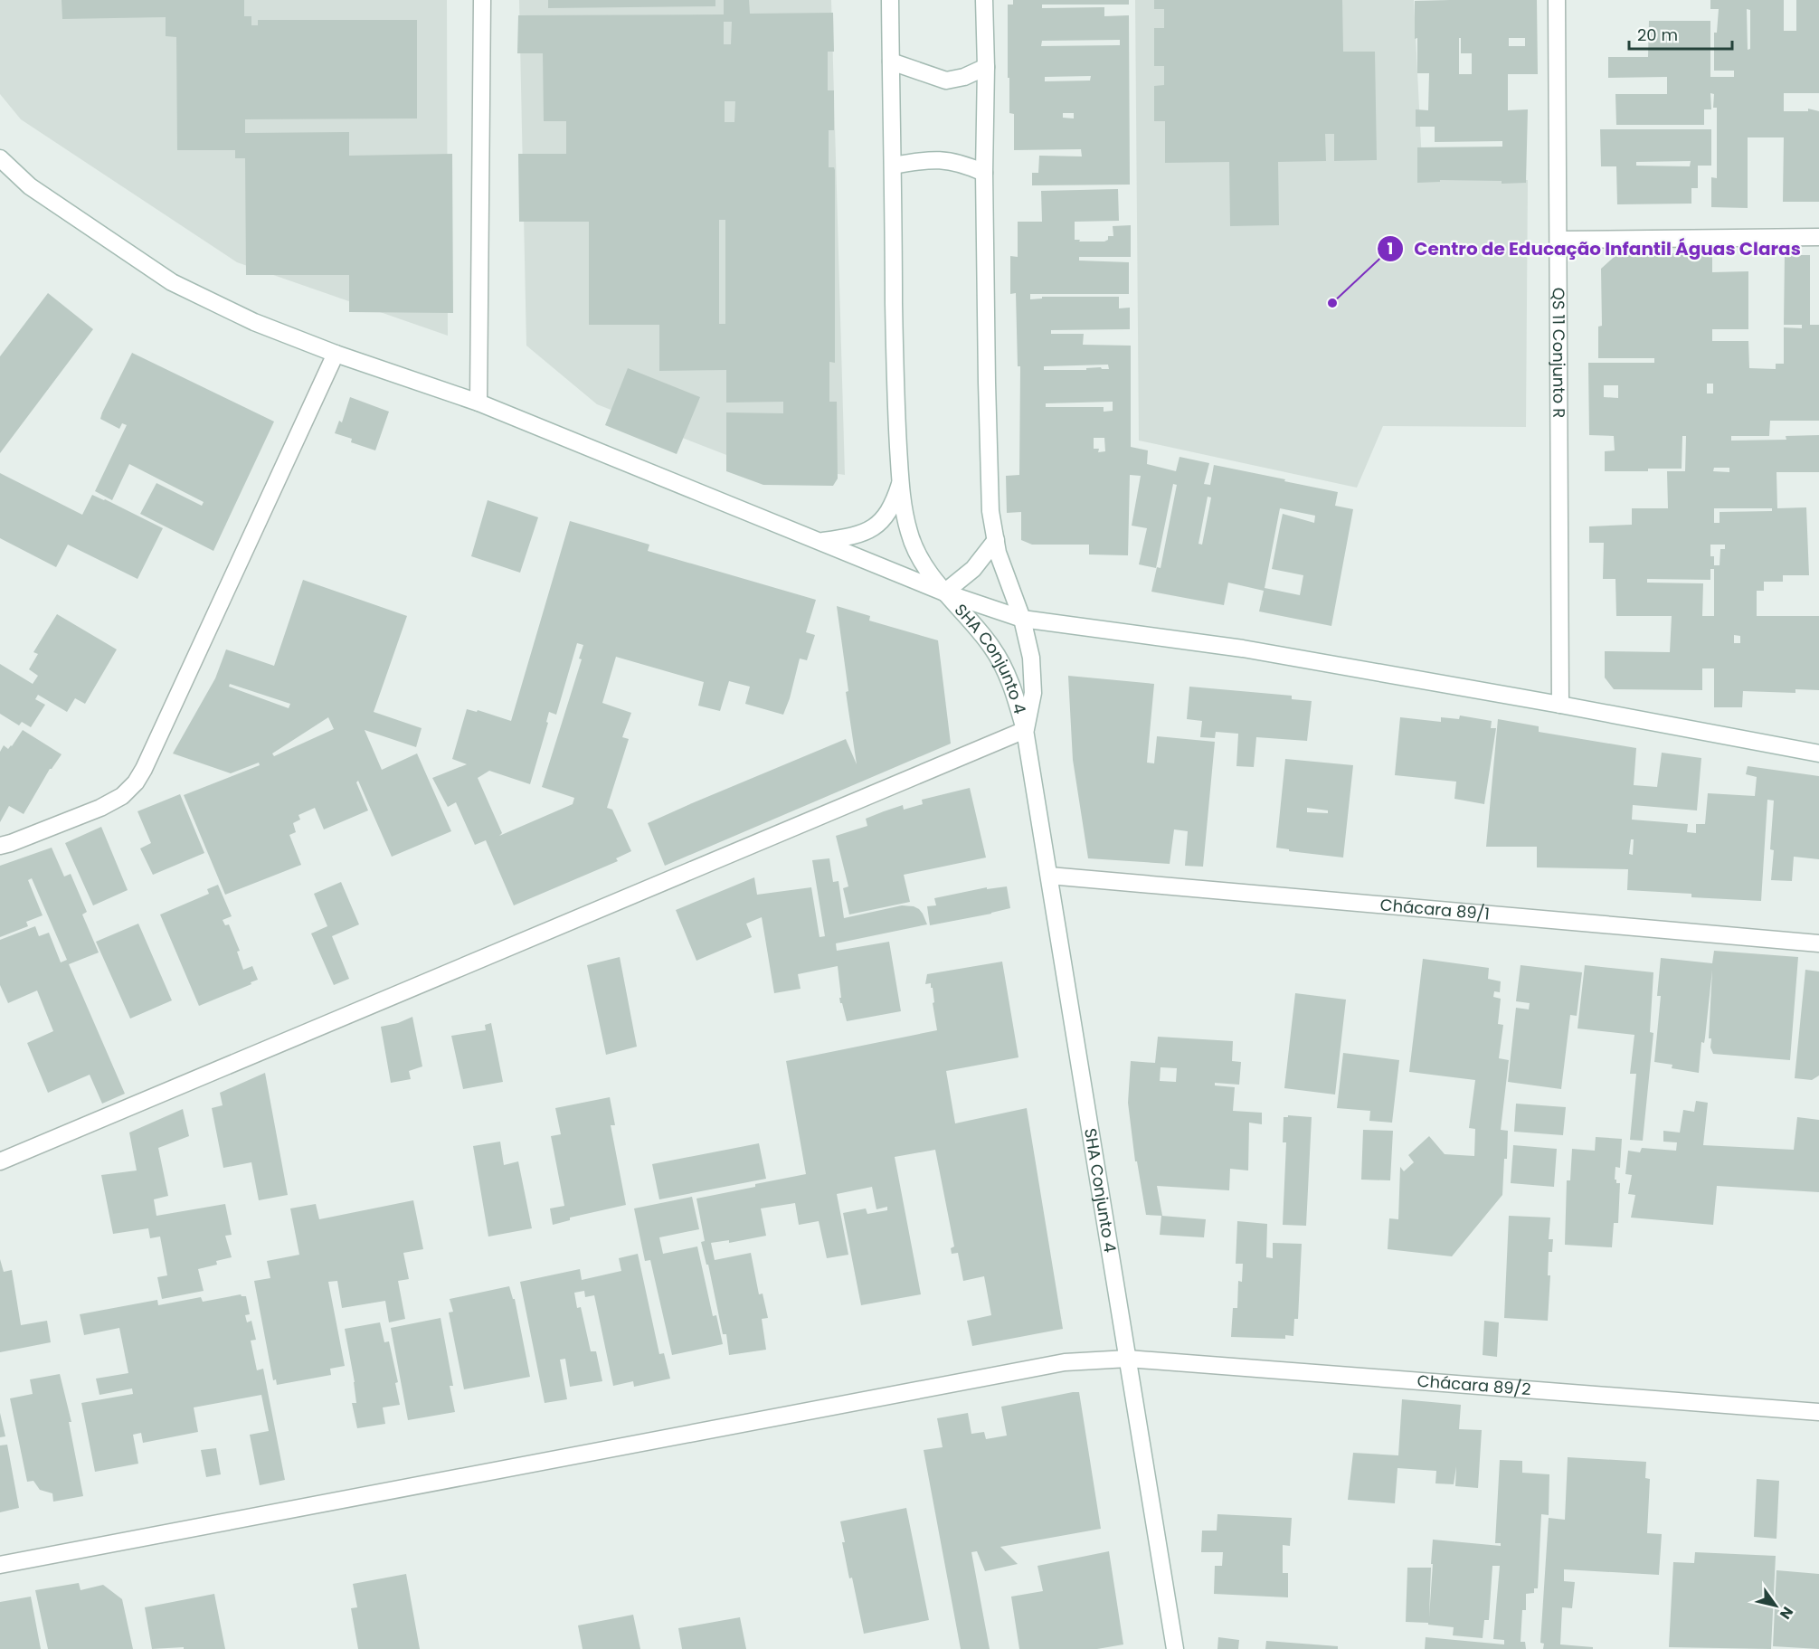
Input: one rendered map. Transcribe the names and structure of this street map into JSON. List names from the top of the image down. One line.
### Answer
{"streets":{"street":["QS 11 Conjunto R","SHA Conjunto 4","Chácara 89/1","Chácara 89/2"]},"crossings":[["SHA Conjunto 4","Chácara 89/1"],["SHA Conjunto 4","Chácara 89/2"]],"places":["Centro de Educação Infantil Águas Claras"],"scale_bar":"20 m","north":"bottom right"}
